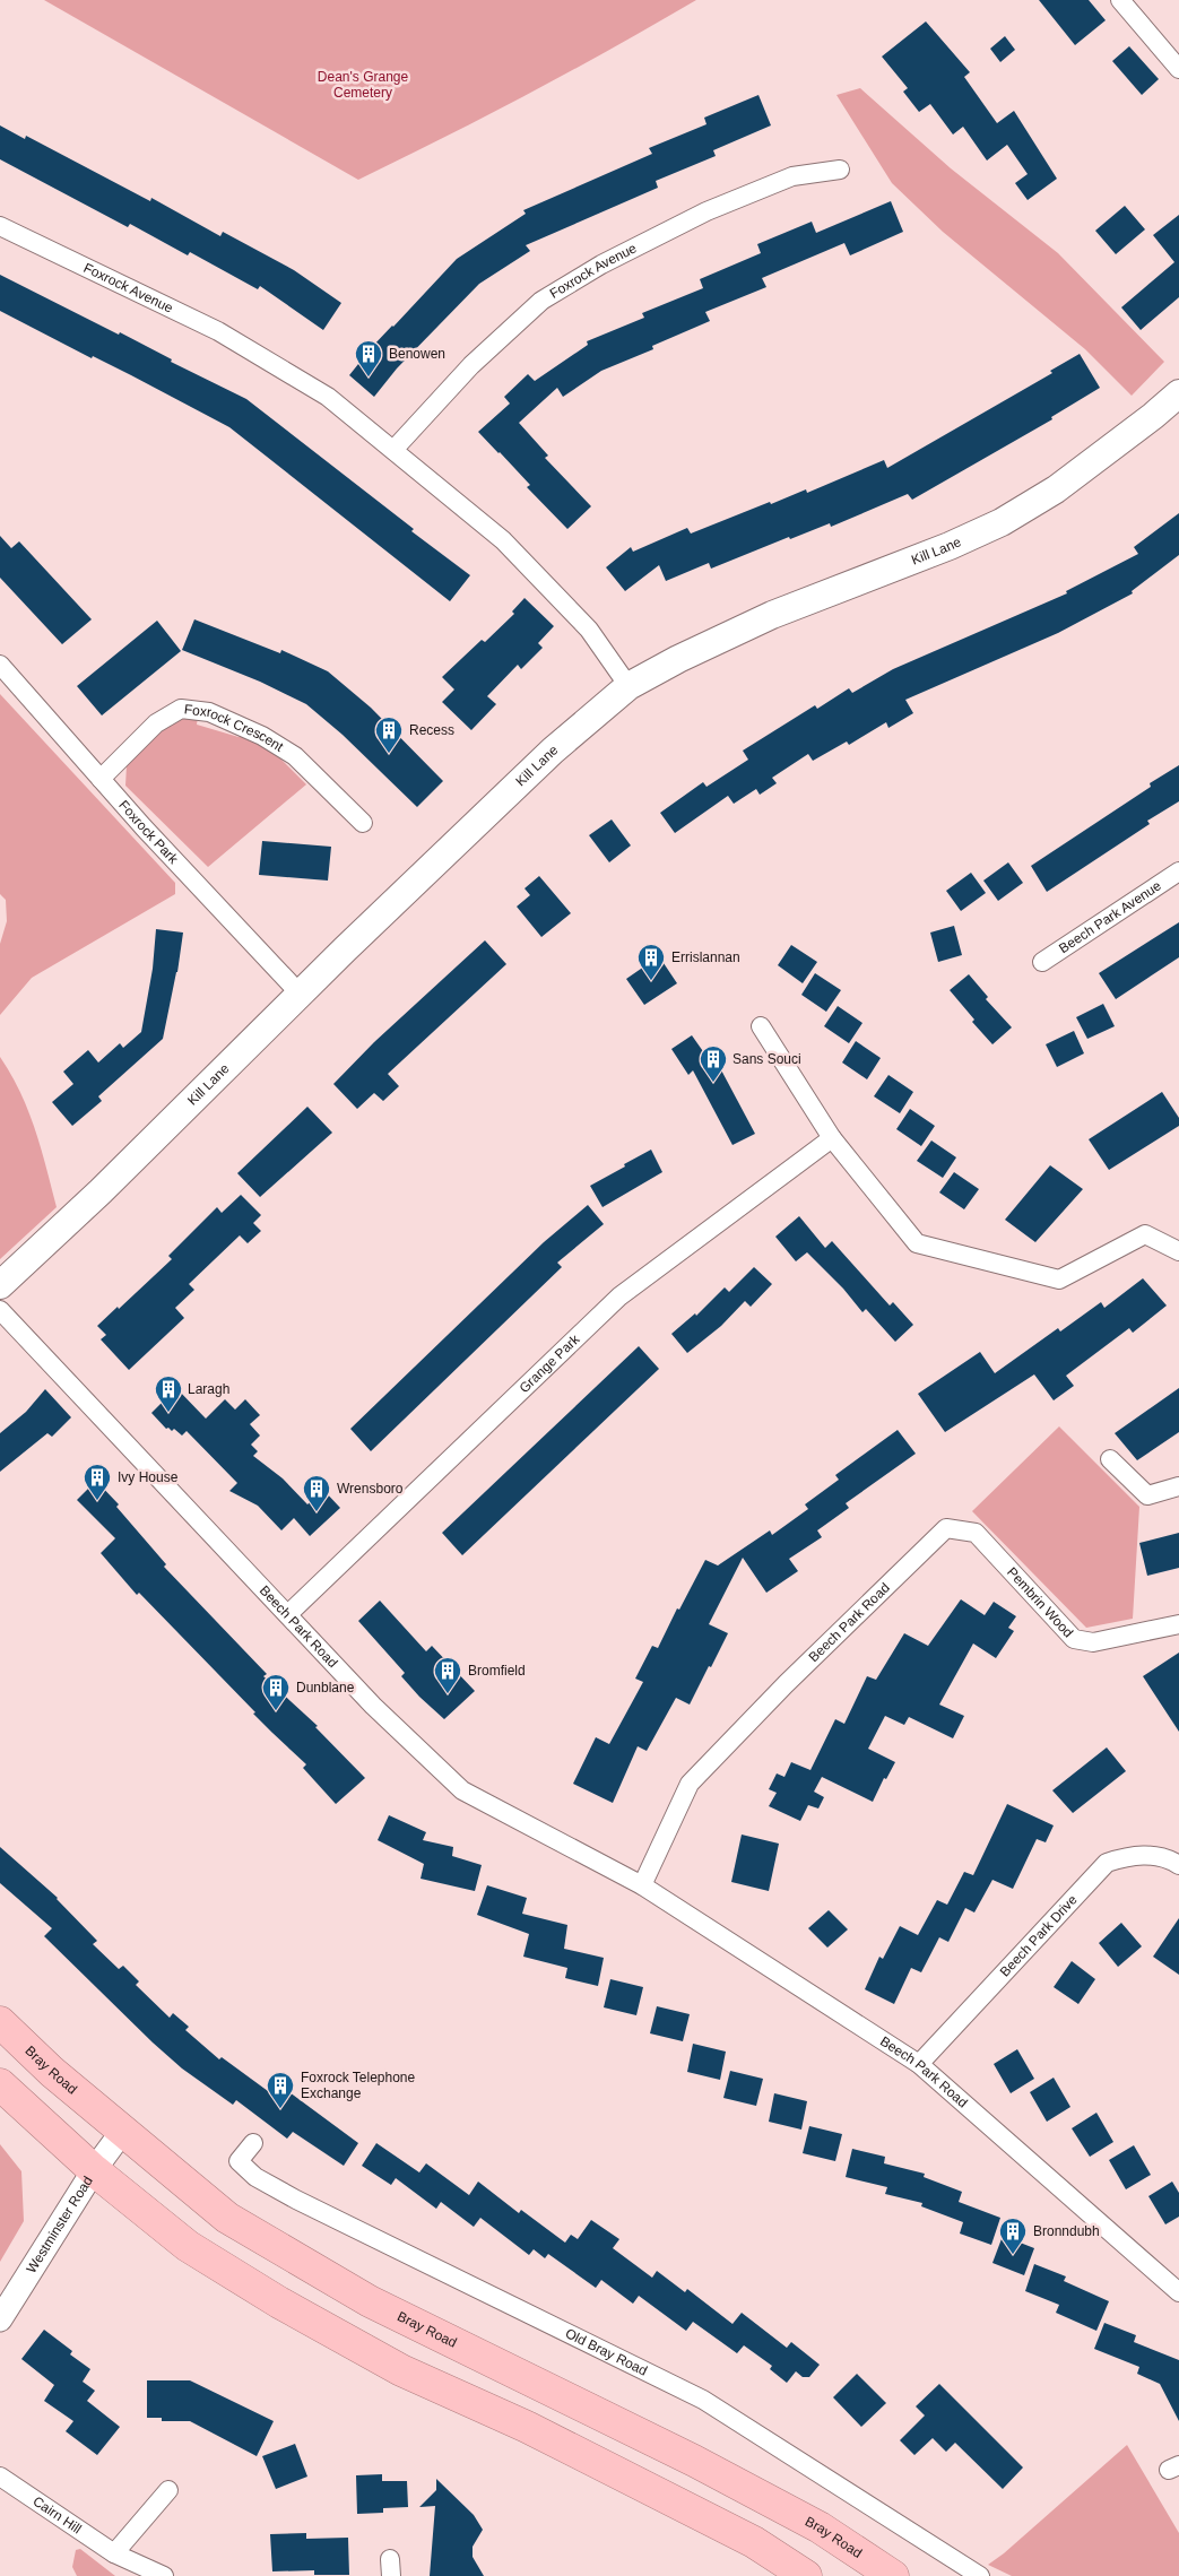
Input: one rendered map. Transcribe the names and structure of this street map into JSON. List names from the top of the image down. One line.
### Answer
{"streets":{"highway":["Bray Road"],"main road":["Kill Lane"],"street":["Foxrock Avenue","Foxrock Crescent","Foxrock Park","Beech Park Avenue","Grange Park","Pembrin Wood","Beech Park Road","Beech Park Drive","Westminster Road","Old Bray Road","Cairn Hill"]},"crossings":[["Foxrock Avenue","Kill Lane"],["Kill Lane","Foxrock Park"],["Foxrock Crescent","Foxrock Park"],["Grange Park","Beech Park Road"],["Pembrin Wood","Beech Park Road"],["Beech Park Road","Beech Park Drive"],["Bray Road","Westminster Road"]],"parks":["Dean's Grange Cemetery"],"places":{"building":["Benowen","Recess","Errislannan","Sans Souci","Laragh","Ivy House","Wrensboro","Bromfield","Dunblane","Foxrock Telephone Exchange","Bronndubh"]}}
